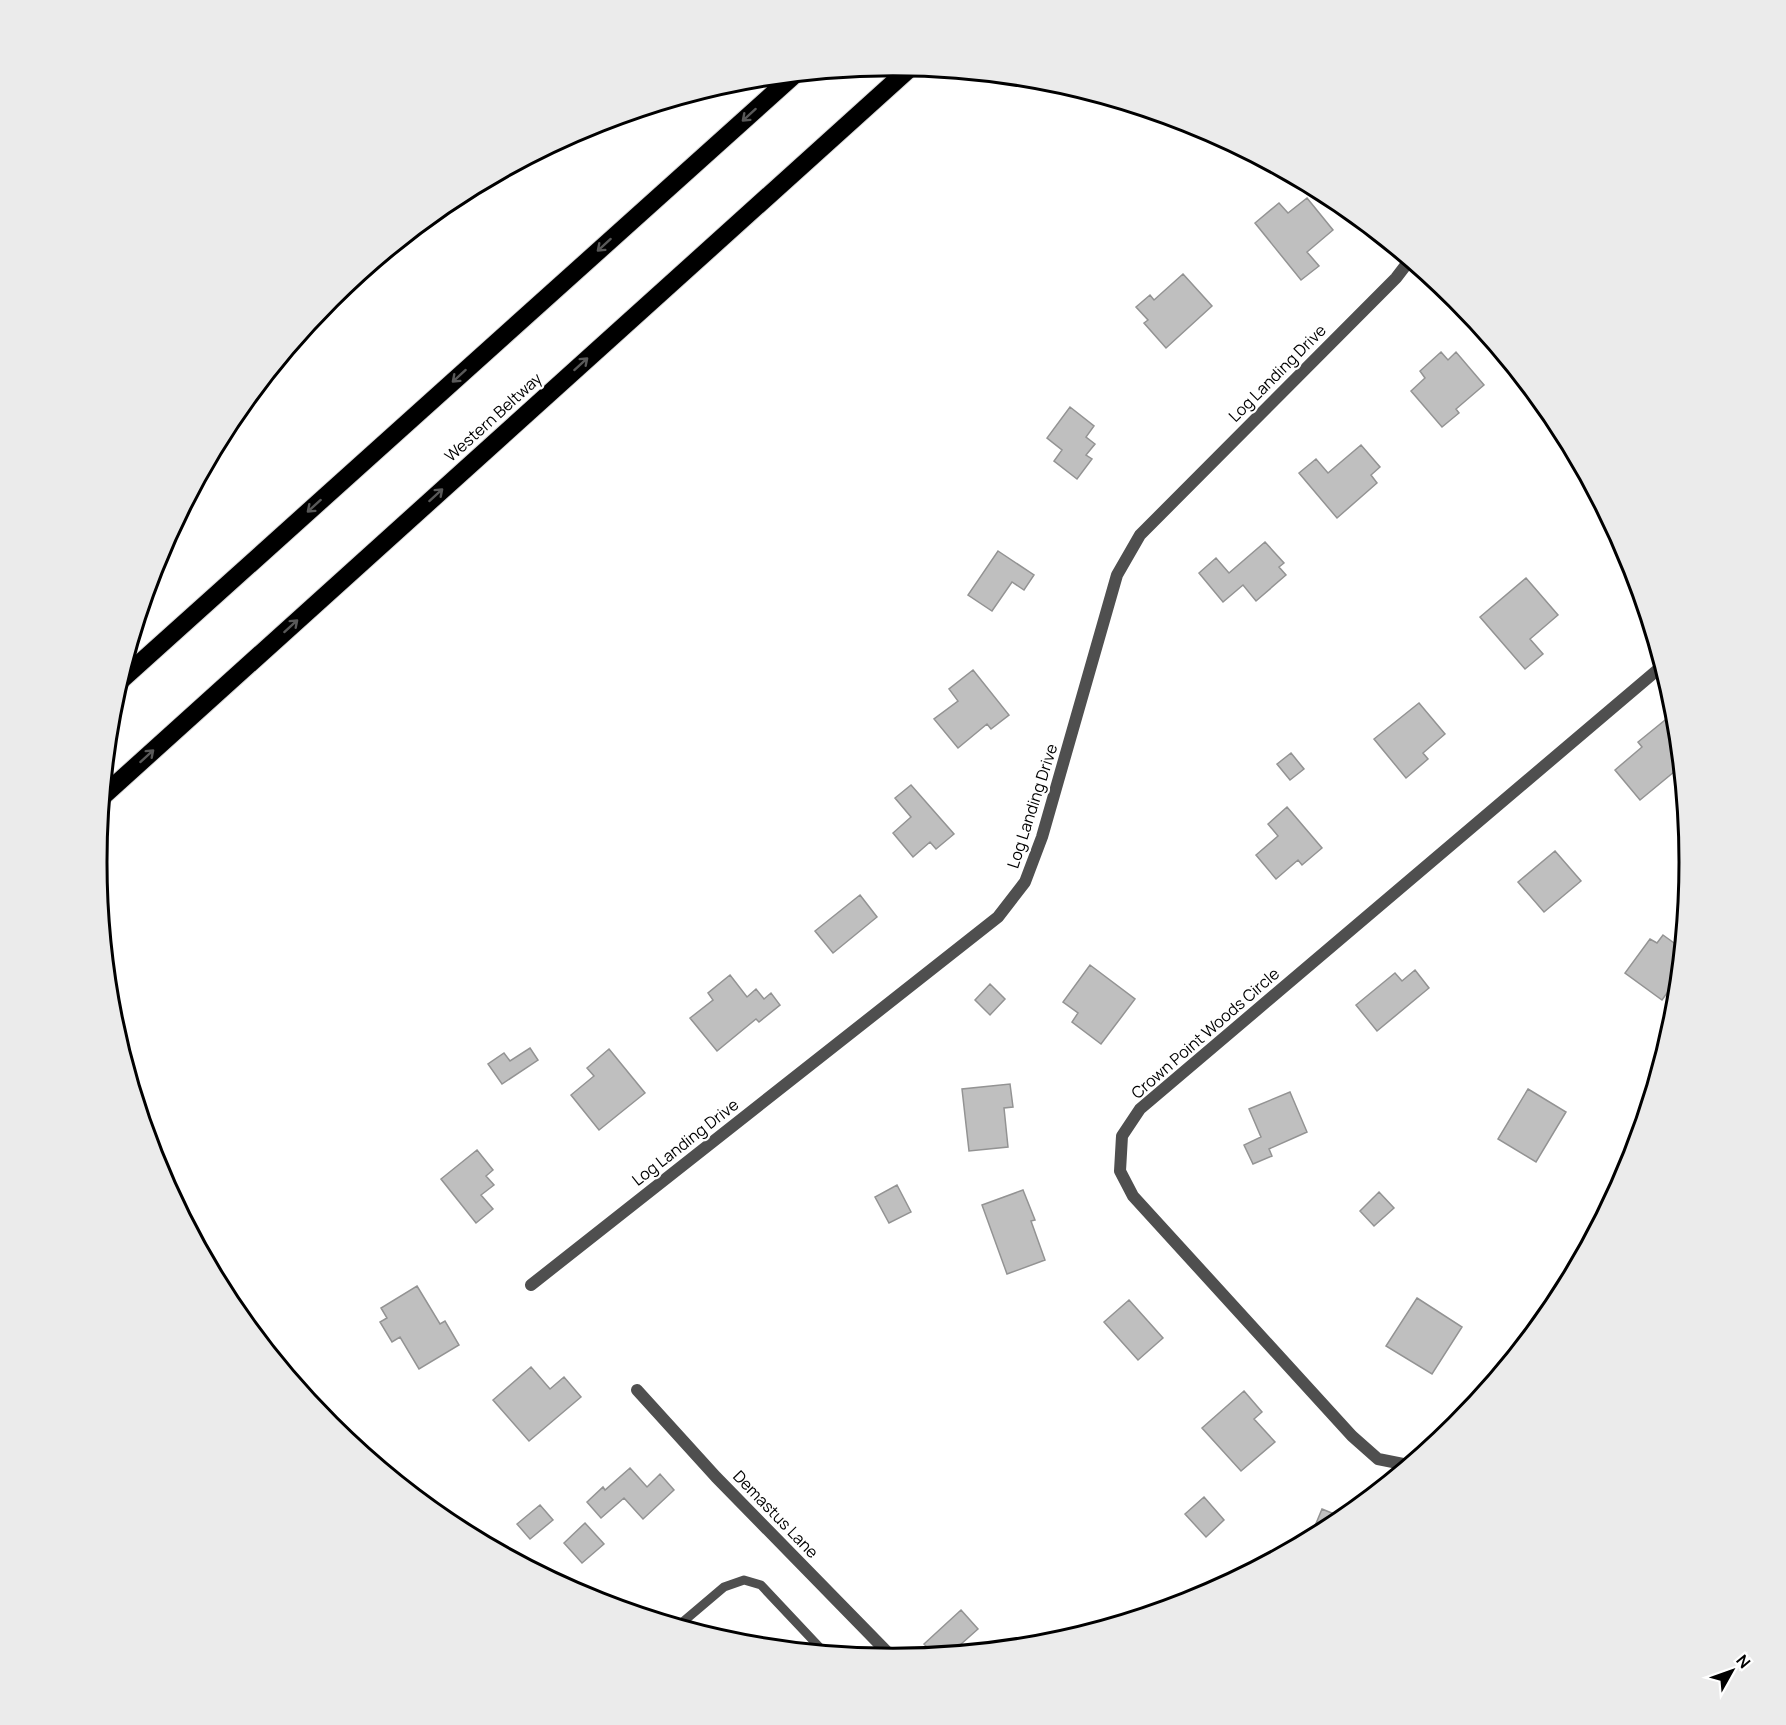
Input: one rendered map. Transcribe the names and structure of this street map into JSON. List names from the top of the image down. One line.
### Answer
{"streets":{"highway":["Western Beltway"],"street":["Log Landing Drive","Crown Point Woods Circle","Demastus Lane"]},"north":"top right"}
